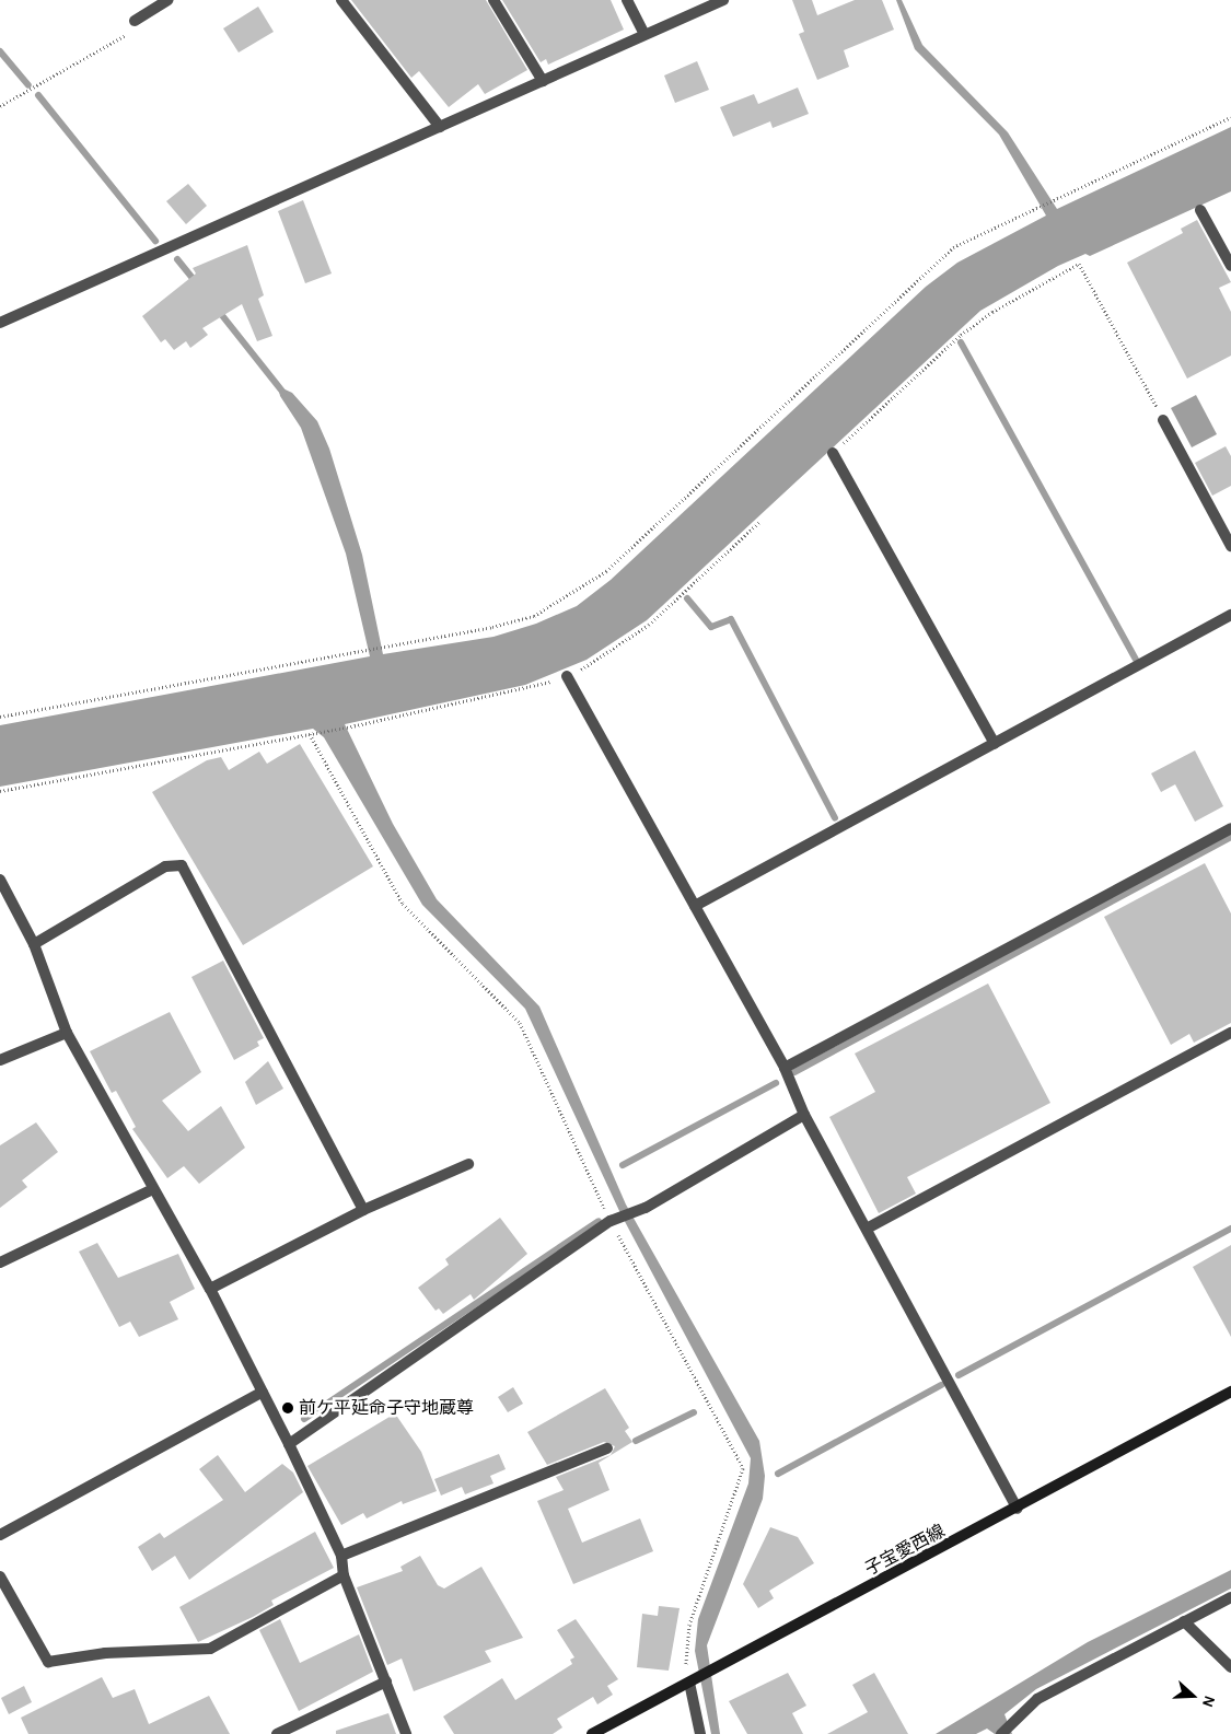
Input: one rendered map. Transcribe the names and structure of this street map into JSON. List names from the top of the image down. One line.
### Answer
{"streets":{"main road":["子宝愛西線"]},"places":["前ケ平延命子守地蔵尊"],"north":"right"}
